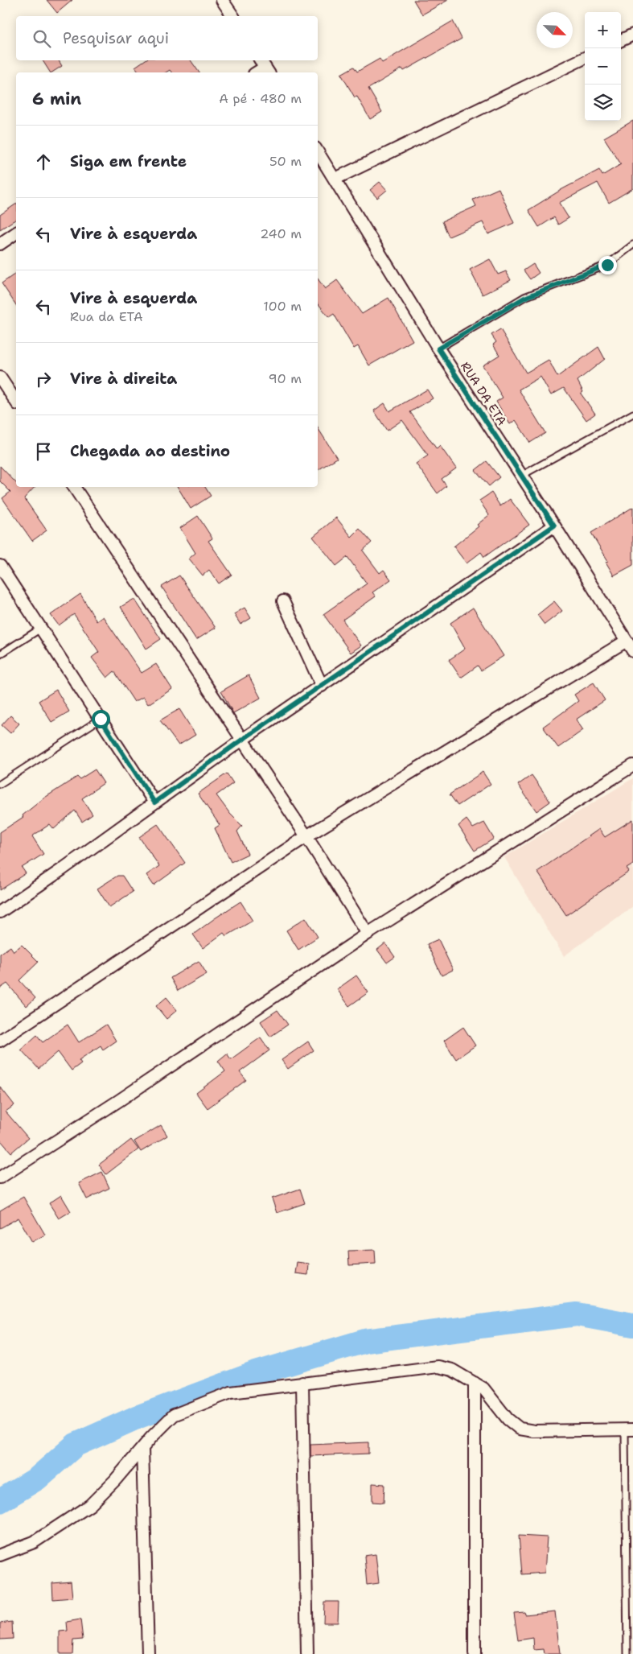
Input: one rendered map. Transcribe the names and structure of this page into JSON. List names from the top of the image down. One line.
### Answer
{"streets":{"street":["RUA DA ETA"]},"north":"bottom right","page":{"map_buttons":["+","−"],"search":"Pesquisar aqui","heading":["6 min","A pé · 480 m"],"list":[["Siga em frente","50 m"],["Vire à esquerda","240 m"],["Vire à esquerda","Rua da ETA","100 m"],["Vire à direita","90 m"],"Chegada ao destino"]}}
